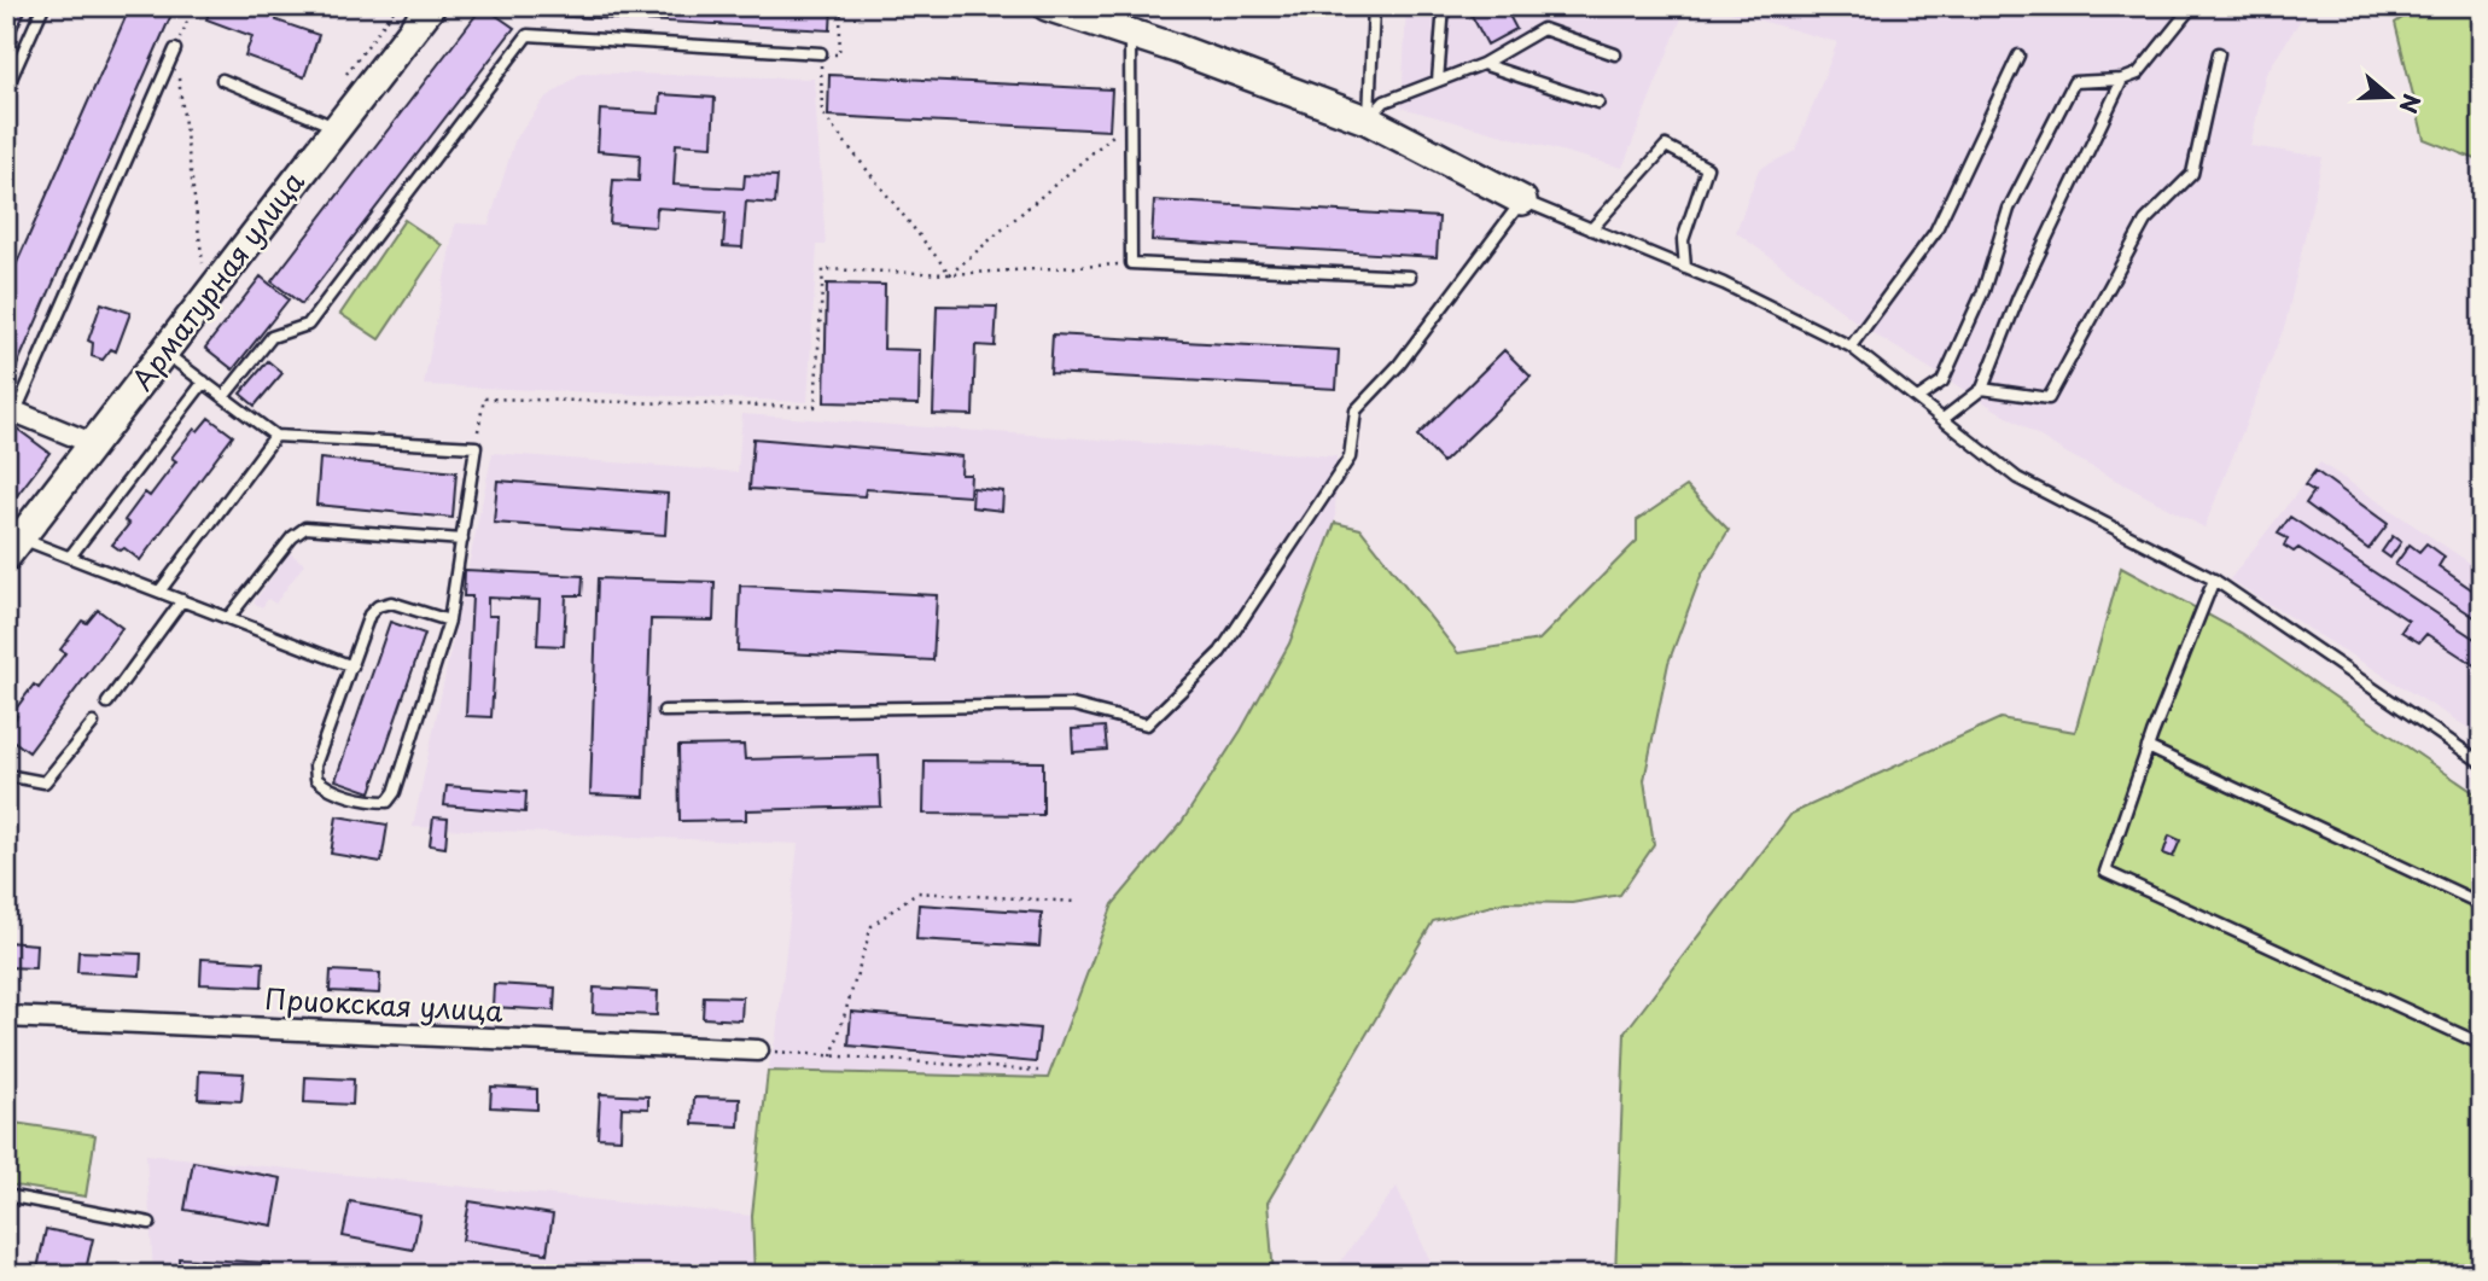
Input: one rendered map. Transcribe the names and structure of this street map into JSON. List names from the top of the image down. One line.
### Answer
{"streets":{"street":["Арматурная улица","Приокская улица"]},"north":"right"}
